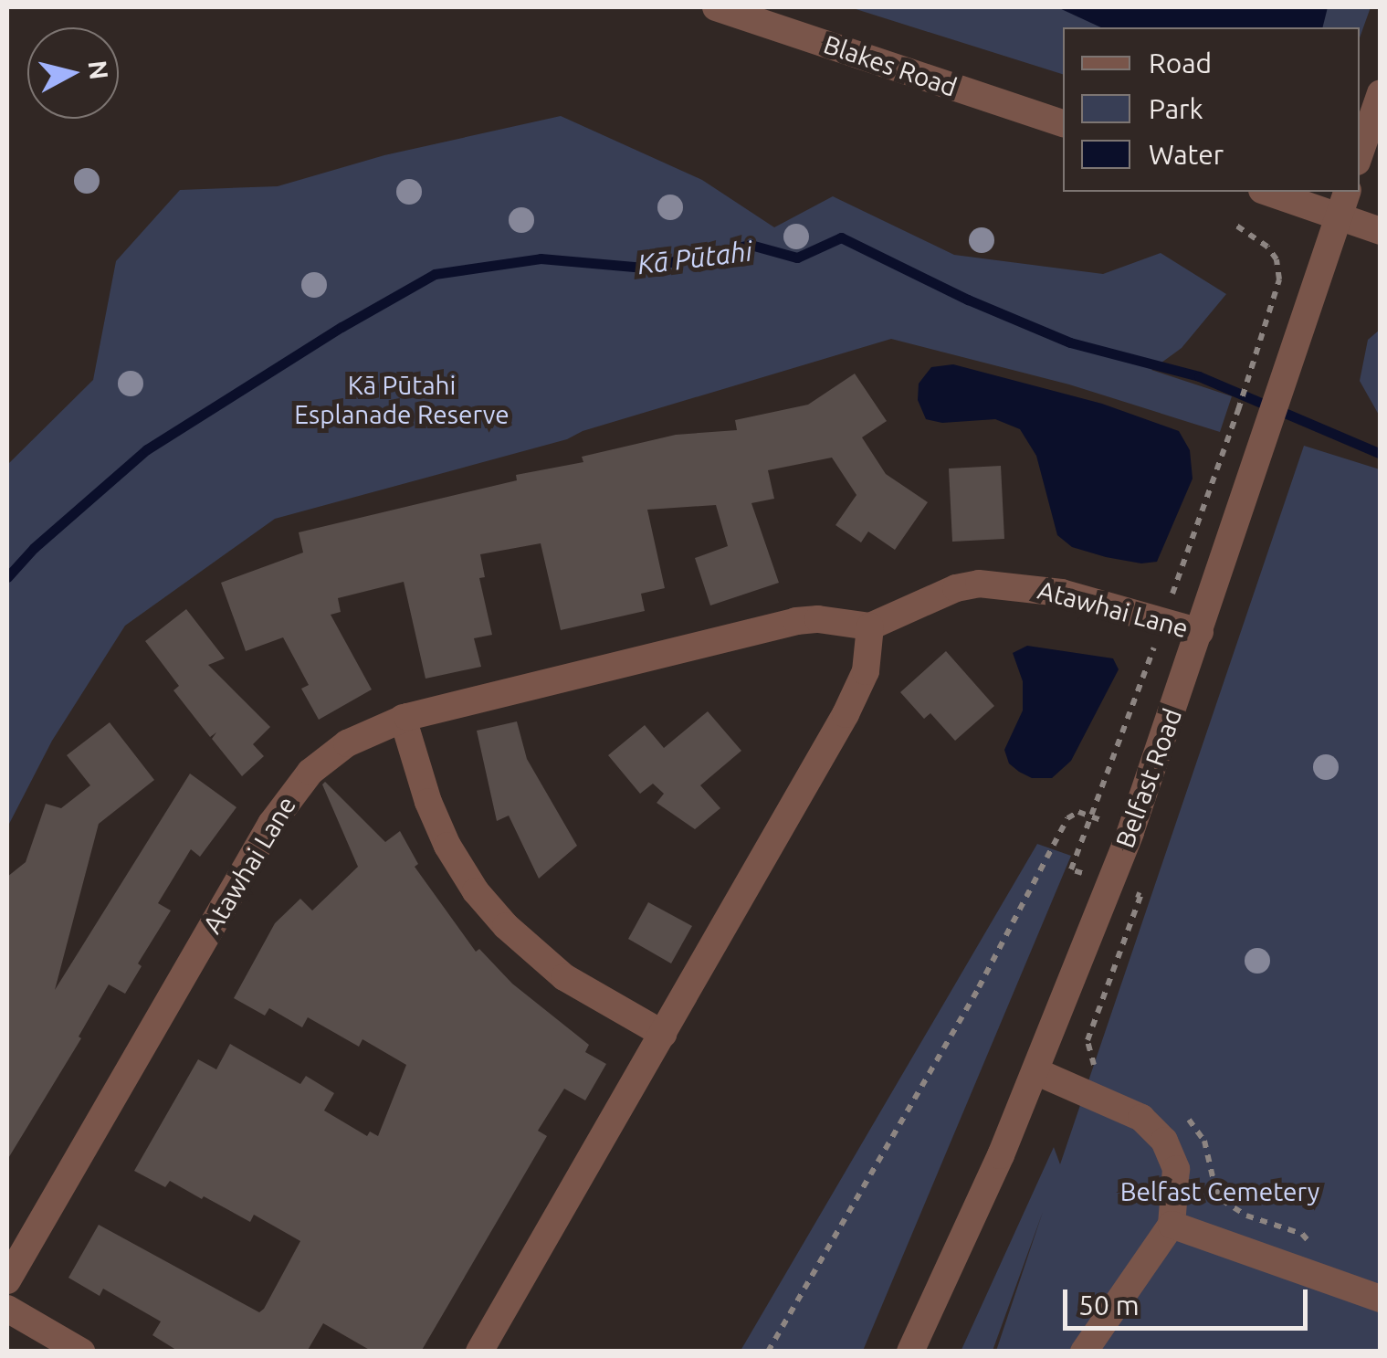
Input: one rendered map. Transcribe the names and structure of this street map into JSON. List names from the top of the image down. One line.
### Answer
{"streets":{"street":["Blakes Road","Atawhai Lane","Belfast Road"]},"crossings":[["Atawhai Lane","Belfast Road"]],"water":["Kā Pūtahi"],"parks":["Kā Pūtahi Esplanade Reserve","Belfast Cemetery"],"legend":["Road","Park","Water"],"scale_bar":"50 m","north":"right"}
